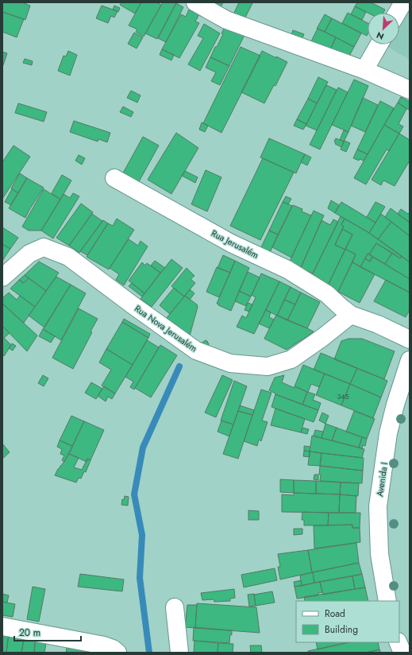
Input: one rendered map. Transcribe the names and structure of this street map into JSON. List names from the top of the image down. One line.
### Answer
{"streets":{"street":["Rua Jerusalém","Rua Nova Jerusalém","Avenida I"]},"crossings":[["Rua Jerusalém","Rua Nova Jerusalém"]],"house_numbers":["345"],"legend":["Road","Building"],"scale_bar":"20 m","north":"bottom left"}
